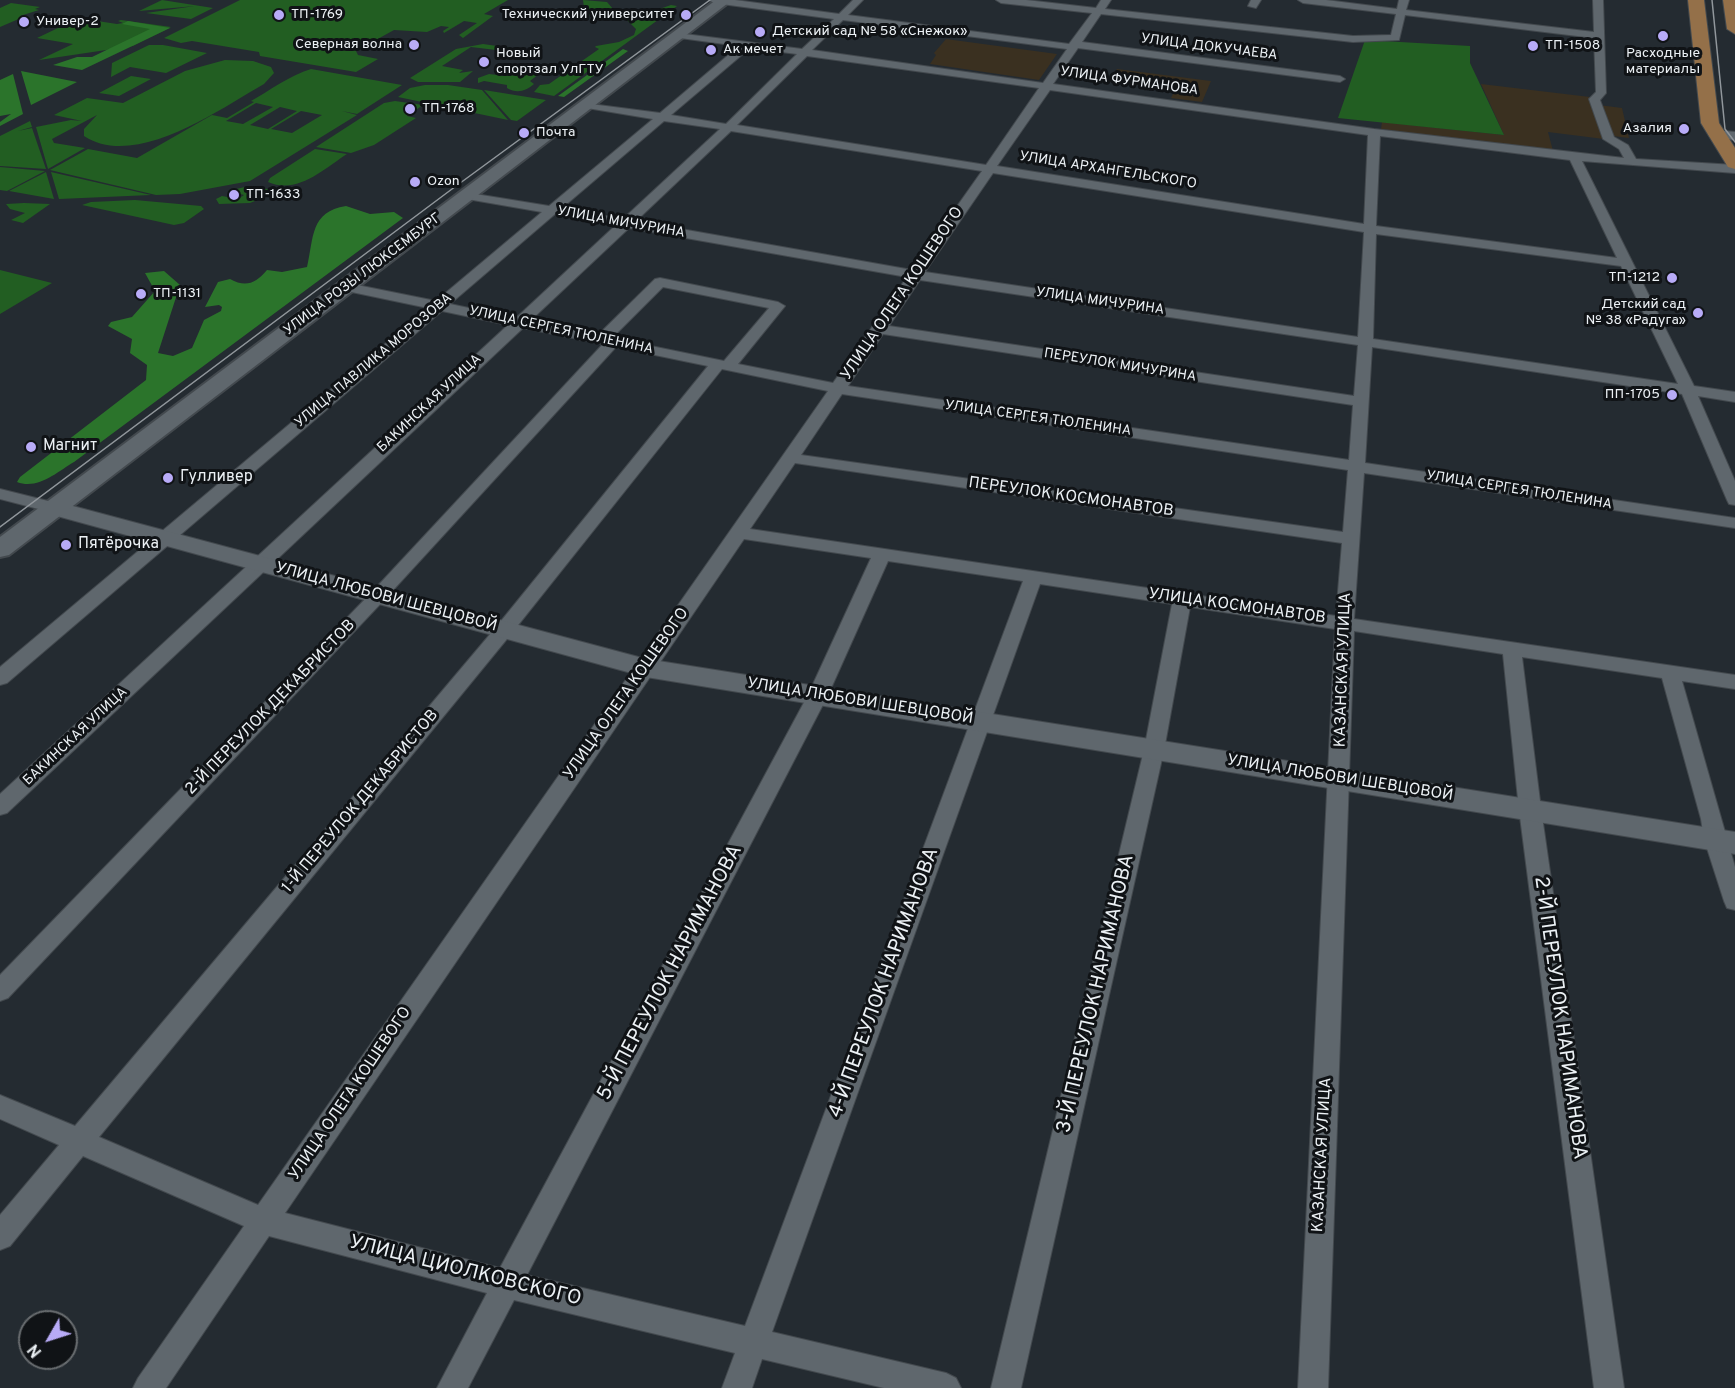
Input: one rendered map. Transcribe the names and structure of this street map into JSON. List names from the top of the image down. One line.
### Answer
{"streets":{"main road":["УЛИЦА РОЗЫ ЛЮКСЕМБУРГ"],"street":["УЛИЦА ДОКУЧАЕВА","УЛИЦА ФУРМАНОВА","УЛИЦА АРХАНГЕЛЬСКОГО","УЛИЦА МИЧУРИНА","УЛИЦА ОЛЕГА КОШЕВОГО","УЛИЦА СЕРГЕЯ ТЮЛЕНИНА","УЛИЦА ПАВЛИКА МОРОЗОВА","ПЕРЕУЛОК МИЧУРИНА","БАКИНСКАЯ УЛИЦА","ПЕРЕУЛОК КОСМОНАВТОВ","УЛИЦА ЛЮБОВИ ШЕВЦОВОЙ","УЛИЦА КОСМОНАВТОВ","КАЗАНСКАЯ УЛИЦА","2-Й ПЕРЕУЛОК ДЕКАБРИСТОВ","1-Й ПЕРЕУЛОК ДЕКАБРИСТОВ","5-Й ПЕРЕУЛОК НАРИМАНОВА","4-Й ПЕРЕУЛОК НАРИМАНОВА","3-Й ПЕРЕУЛОК НАРИМАНОВА","2-Й ПЕРЕУЛОК НАРИМАНОВА","УЛИЦА ЦИОЛКОВСКОГО"]},"crossings":[["УЛИЦА ДОКУЧАЕВА","УЛИЦА РОЗЫ ЛЮКСЕМБУРГ"],["УЛИЦА ДОКУЧАЕВА","УЛИЦА ОЛЕГА КОШЕВОГО"],["УЛИЦА ДОКУЧАЕВА","БАКИНСКАЯ УЛИЦА"],["УЛИЦА ФУРМАНОВА","УЛИЦА РОЗЫ ЛЮКСЕМБУРГ"],["УЛИЦА ФУРМАНОВА","УЛИЦА ОЛЕГА КОШЕВОГО"],["УЛИЦА ФУРМАНОВА","УЛИЦА ПАВЛИКА МОРОЗОВА"],["УЛИЦА ФУРМАНОВА","БАКИНСКАЯ УЛИЦА"],["УЛИЦА ФУРМАНОВА","КАЗАНСКАЯ УЛИЦА"],["УЛИЦА АРХАНГЕЛЬСКОГО","УЛИЦА РОЗЫ ЛЮКСЕМБУРГ"],["УЛИЦА АРХАНГЕЛЬСКОГО","УЛИЦА ОЛЕГА КОШЕВОГО"],["УЛИЦА АРХАНГЕЛЬСКОГО","УЛИЦА ПАВЛИКА МОРОЗОВА"],["УЛИЦА АРХАНГЕЛЬСКОГО","БАКИНСКАЯ УЛИЦА"],["УЛИЦА АРХАНГЕЛЬСКОГО","КАЗАНСКАЯ УЛИЦА"],["УЛИЦА МИЧУРИНА","УЛИЦА РОЗЫ ЛЮКСЕМБУРГ"],["УЛИЦА МИЧУРИНА","УЛИЦА ОЛЕГА КОШЕВОГО"],["УЛИЦА МИЧУРИНА","УЛИЦА ПАВЛИКА МОРОЗОВА"],["УЛИЦА МИЧУРИНА","БАКИНСКАЯ УЛИЦА"],["УЛИЦА МИЧУРИНА","КАЗАНСКАЯ УЛИЦА"],["УЛИЦА РОЗЫ ЛЮКСЕМБУРГ","УЛИЦА СЕРГЕЯ ТЮЛЕНИНА"],["УЛИЦА РОЗЫ ЛЮКСЕМБУРГ","УЛИЦА ЛЮБОВИ ШЕВЦОВОЙ"],["УЛИЦА ОЛЕГА КОШЕВОГО","УЛИЦА СЕРГЕЯ ТЮЛЕНИНА"],["УЛИЦА ОЛЕГА КОШЕВОГО","ПЕРЕУЛОК МИЧУРИНА"],["УЛИЦА ОЛЕГА КОШЕВОГО","ПЕРЕУЛОК КОСМОНАВТОВ"],["УЛИЦА ОЛЕГА КОШЕВОГО","УЛИЦА ЛЮБОВИ ШЕВЦОВОЙ"],["УЛИЦА ОЛЕГА КОШЕВОГО","УЛИЦА КОСМОНАВТОВ"],["УЛИЦА ОЛЕГА КОШЕВОГО","УЛИЦА ЦИОЛКОВСКОГО"],["УЛИЦА СЕРГЕЯ ТЮЛЕНИНА","УЛИЦА ПАВЛИКА МОРОЗОВА"],["УЛИЦА СЕРГЕЯ ТЮЛЕНИНА","БАКИНСКАЯ УЛИЦА"],["УЛИЦА СЕРГЕЯ ТЮЛЕНИНА","КАЗАНСКАЯ УЛИЦА"],["УЛИЦА СЕРГЕЯ ТЮЛЕНИНА","2-Й ПЕРЕУЛОК ДЕКАБРИСТОВ"],["УЛИЦА СЕРГЕЯ ТЮЛЕНИНА","1-Й ПЕРЕУЛОК ДЕКАБРИСТОВ"],["УЛИЦА ПАВЛИКА МОРОЗОВА","УЛИЦА ЛЮБОВИ ШЕВЦОВОЙ"],["ПЕРЕУЛОК МИЧУРИНА","КАЗАНСКАЯ УЛИЦА"],["БАКИНСКАЯ УЛИЦА","УЛИЦА ЛЮБОВИ ШЕВЦОВОЙ"],["ПЕРЕУЛОК КОСМОНАВТОВ","КАЗАНСКАЯ УЛИЦА"],["УЛИЦА ЛЮБОВИ ШЕВЦОВОЙ","КАЗАНСКАЯ УЛИЦА"],["УЛИЦА ЛЮБОВИ ШЕВЦОВОЙ","2-Й ПЕРЕУЛОК ДЕКАБРИСТОВ"],["УЛИЦА ЛЮБОВИ ШЕВЦОВОЙ","1-Й ПЕРЕУЛОК ДЕКАБРИСТОВ"],["УЛИЦА ЛЮБОВИ ШЕВЦОВОЙ","5-Й ПЕРЕУЛОК НАРИМАНОВА"],["УЛИЦА ЛЮБОВИ ШЕВЦОВОЙ","4-Й ПЕРЕУЛОК НАРИМАНОВА"],["УЛИЦА ЛЮБОВИ ШЕВЦОВОЙ","3-Й ПЕРЕУЛОК НАРИМАНОВА"],["УЛИЦА ЛЮБОВИ ШЕВЦОВОЙ","2-Й ПЕРЕУЛОК НАРИМАНОВА"],["УЛИЦА КОСМОНАВТОВ","КАЗАНСКАЯ УЛИЦА"],["УЛИЦА КОСМОНАВТОВ","5-Й ПЕРЕУЛОК НАРИМАНОВА"],["УЛИЦА КОСМОНАВТОВ","4-Й ПЕРЕУЛОК НАРИМАНОВА"],["УЛИЦА КОСМОНАВТОВ","3-Й ПЕРЕУЛОК НАРИМАНОВА"],["УЛИЦА КОСМОНАВТОВ","2-Й ПЕРЕУЛОК НАРИМАНОВА"],["2-Й ПЕРЕУЛОК ДЕКАБРИСТОВ","1-Й ПЕРЕУЛОК ДЕКАБРИСТОВ"],["1-Й ПЕРЕУЛОК ДЕКАБРИСТОВ","УЛИЦА ЦИОЛКОВСКОГО"],["5-Й ПЕРЕУЛОК НАРИМАНОВА","УЛИЦА ЦИОЛКОВСКОГО"],["4-Й ПЕРЕУЛОК НАРИМАНОВА","УЛИЦА ЦИОЛКОВСКОГО"]],"places":["ТП-1769","Технический университет","Универ-2","Детский сад № 58 «Снежок»","Расходные материалы","Северная волна","ТП-1508","Ак мечет","Новый спортзал УлГТУ","ТП-1768","Азалия","Почта","Ozon","ТП-1633","ТП-1212","ТП-1131","Детский сад № 38 «Радуга»","ПП-1705","Магнит","Гулливер","Пятёрочка"],"north":"bottom left"}
